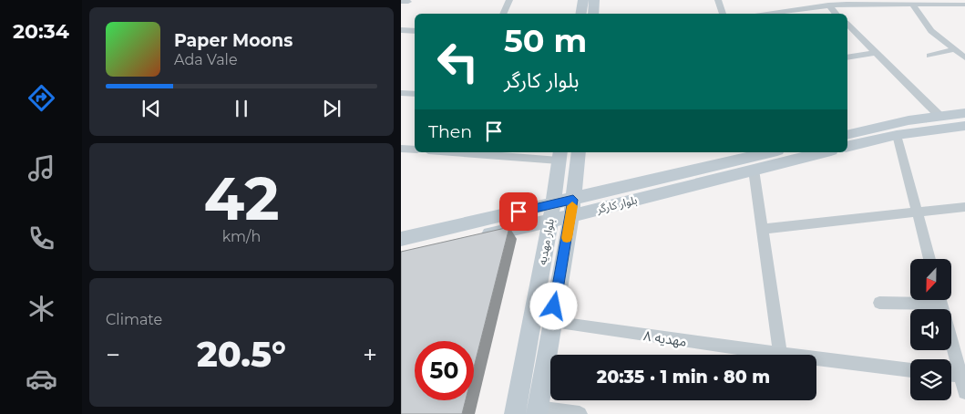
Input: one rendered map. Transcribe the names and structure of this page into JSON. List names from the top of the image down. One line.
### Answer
{"streets":{"main road":["بلوار کارگر","بلوار مهدیه"],"street":["مهدیه ۸"]},"crossings":[["بلوار کارگر","بلوار مهدیه"],["بلوار مهدیه","مهدیه ۸"]],"north":"bottom","page":{"tabs":"20:34","turn":["50 m","بلوار کارگر"],"song":["Paper Moons","Ada Vale"],"then":"Then","tile":[["42","km/h"],"Climate"],"heat":["−","20.5°","+"],"limit":"50","trip":"20:35 · 1 min · 80 m"}}
